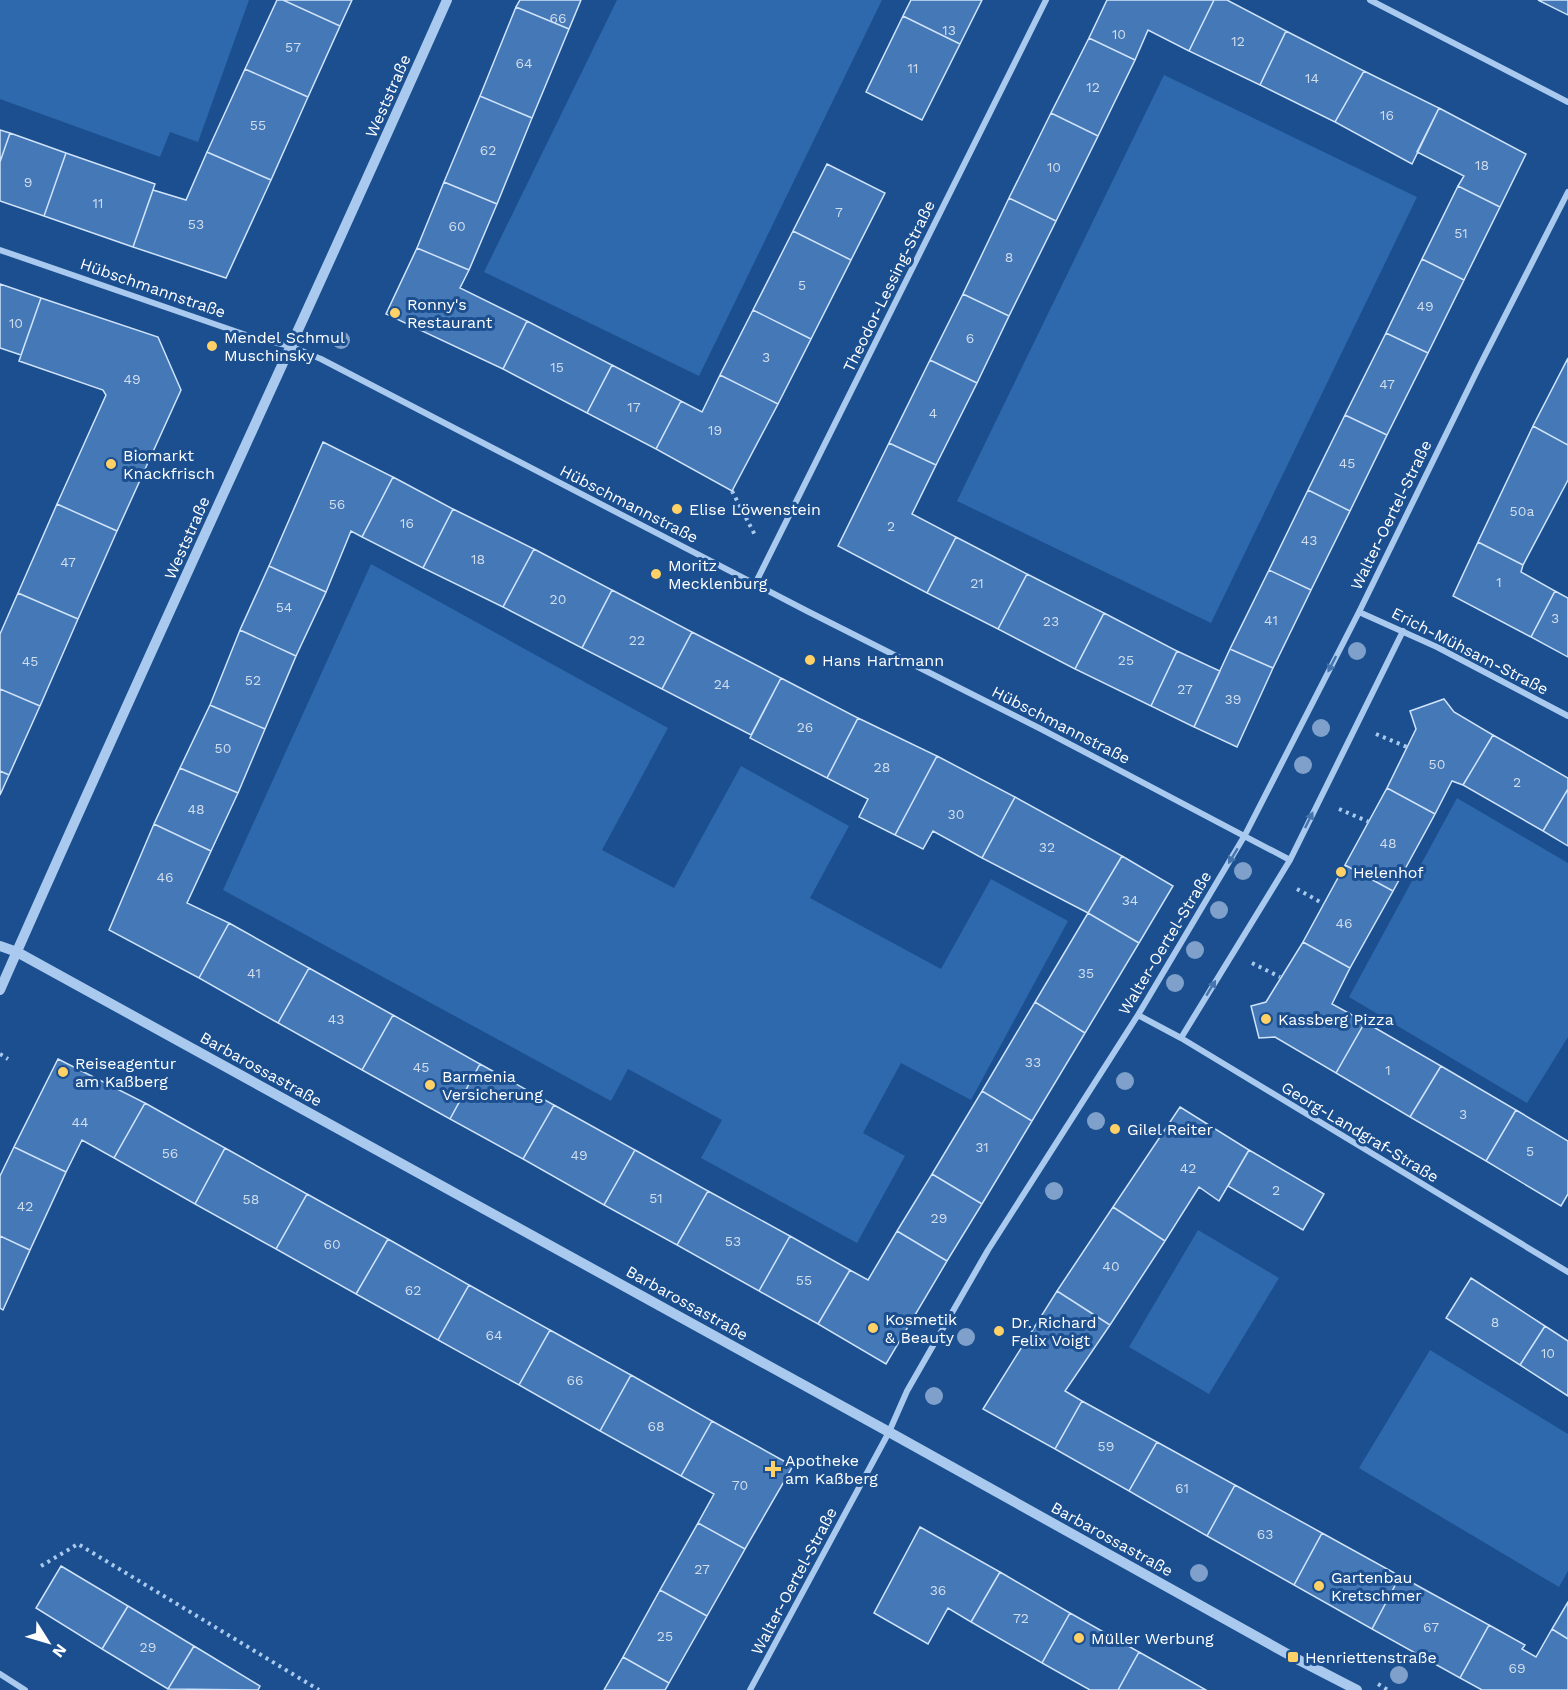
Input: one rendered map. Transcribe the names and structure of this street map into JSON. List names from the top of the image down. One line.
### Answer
{"streets":{"street":["Weststraße","Theodor-Lessing-Straße","Hübschmannstraße","Walter-Oertel-Straße","Erich-Mühsam-Straße","Barbarossastraße","Georg-Landgraf-Straße"]},"crossings":[["Weststraße","Hübschmannstraße"],["Weststraße","Barbarossastraße"],["Theodor-Lessing-Straße","Hübschmannstraße"],["Hübschmannstraße","Walter-Oertel-Straße"],["Walter-Oertel-Straße","Erich-Mühsam-Straße"],["Walter-Oertel-Straße","Barbarossastraße"],["Walter-Oertel-Straße","Georg-Landgraf-Straße"]],"places":{"other":["Ronny's Restaurant","Mendel Schmul Muschinsky","Biomarkt Knackfrisch","Elise Löwenstein","Moritz Mecklenburg","Hans Hartmann","Helenhof","Kassberg Pizza","Reiseagentur am Kaßberg","Barmenia Versicherung","Gilel Reiter","Kosmetik & Beauty","Dr. Richard Felix Voigt","Gartenbau Kretschmer","Müller Werbung"],"health":["Apotheke am Kaßberg"],"transit":["Henriettenstraße"]},"house_numbers":["66","13","10","12","57","64","11","14","12","16","55","62","18","10","9","11","7","53","60","51","8","5","49","10","6","3","15","49","47","17","4","19","45","56","50a","16","2","43","18","47","1","21","20","54","3","41","23","22","25","45","52","24","27","39","26","50","50","28","2","48","30","48","32","46","34","46","41","35","43","33","45","1","3","44","31","5","56","49","42","2","51","58","42","29","53","60","40","55","62","8","64","10","66","68","59","70","61","63","27","36","72","67","25","29","69"],"north":"bottom right"}
